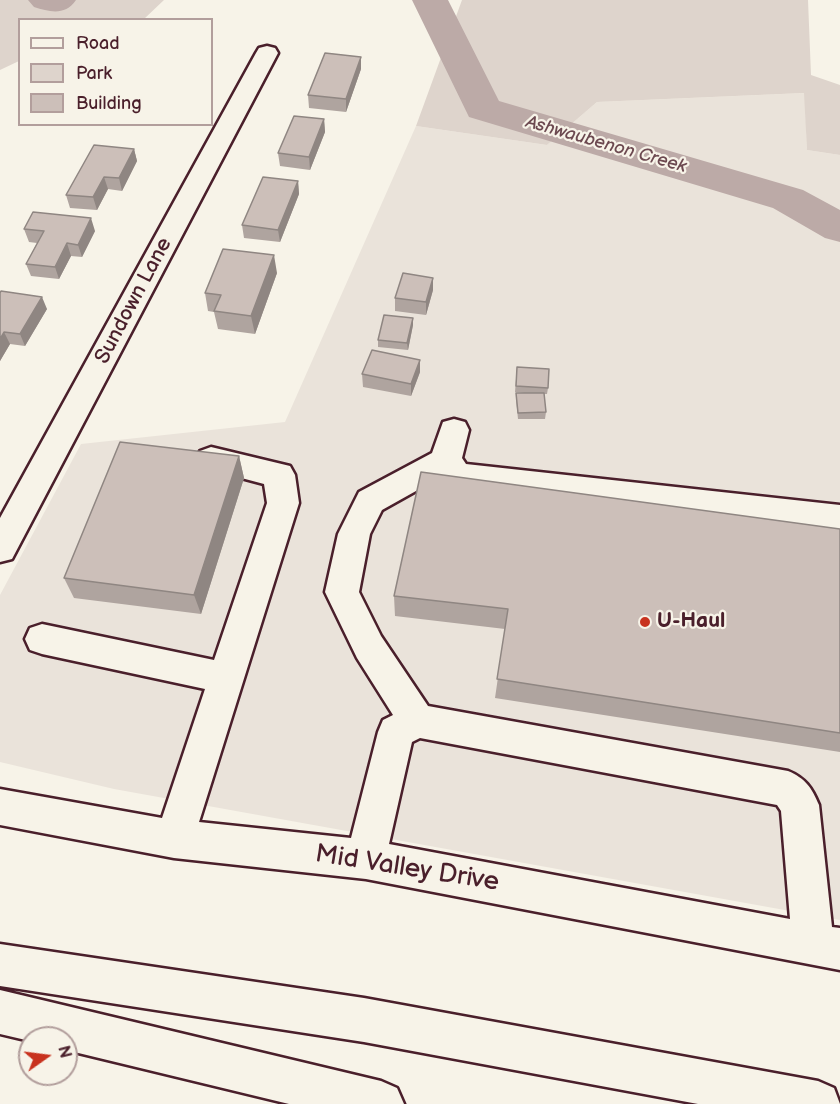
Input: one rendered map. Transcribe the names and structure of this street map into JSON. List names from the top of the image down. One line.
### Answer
{"streets":{"main road":["Sundown Lane","Mid Valley Drive"]},"water":["Ashwaubenon Creek"],"places":["U-Haul"],"legend":["Road","Park","Building"],"north":"right"}
